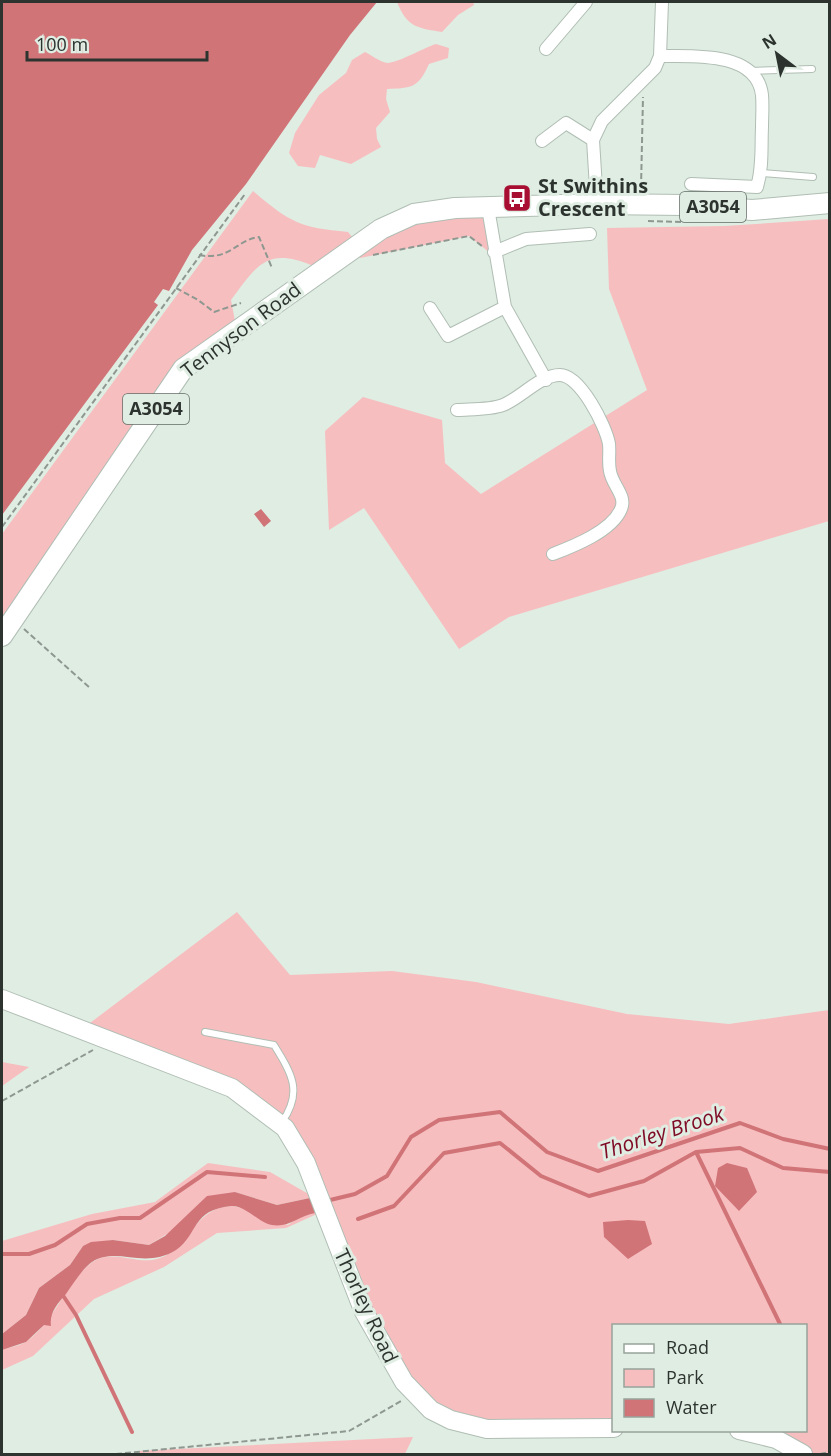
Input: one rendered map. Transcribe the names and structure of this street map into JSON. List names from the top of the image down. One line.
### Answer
{"streets":{"main road":["A3054","Tennyson Road","Thorley Road"]},"crossings":[["A3054","Tennyson Road"]],"water":["Thorley Brook"],"places":{"bus stop":["St Swithins Crescent"]},"legend":["Road","Park","Water"],"scale_bar":"100 m","north":"top left"}
